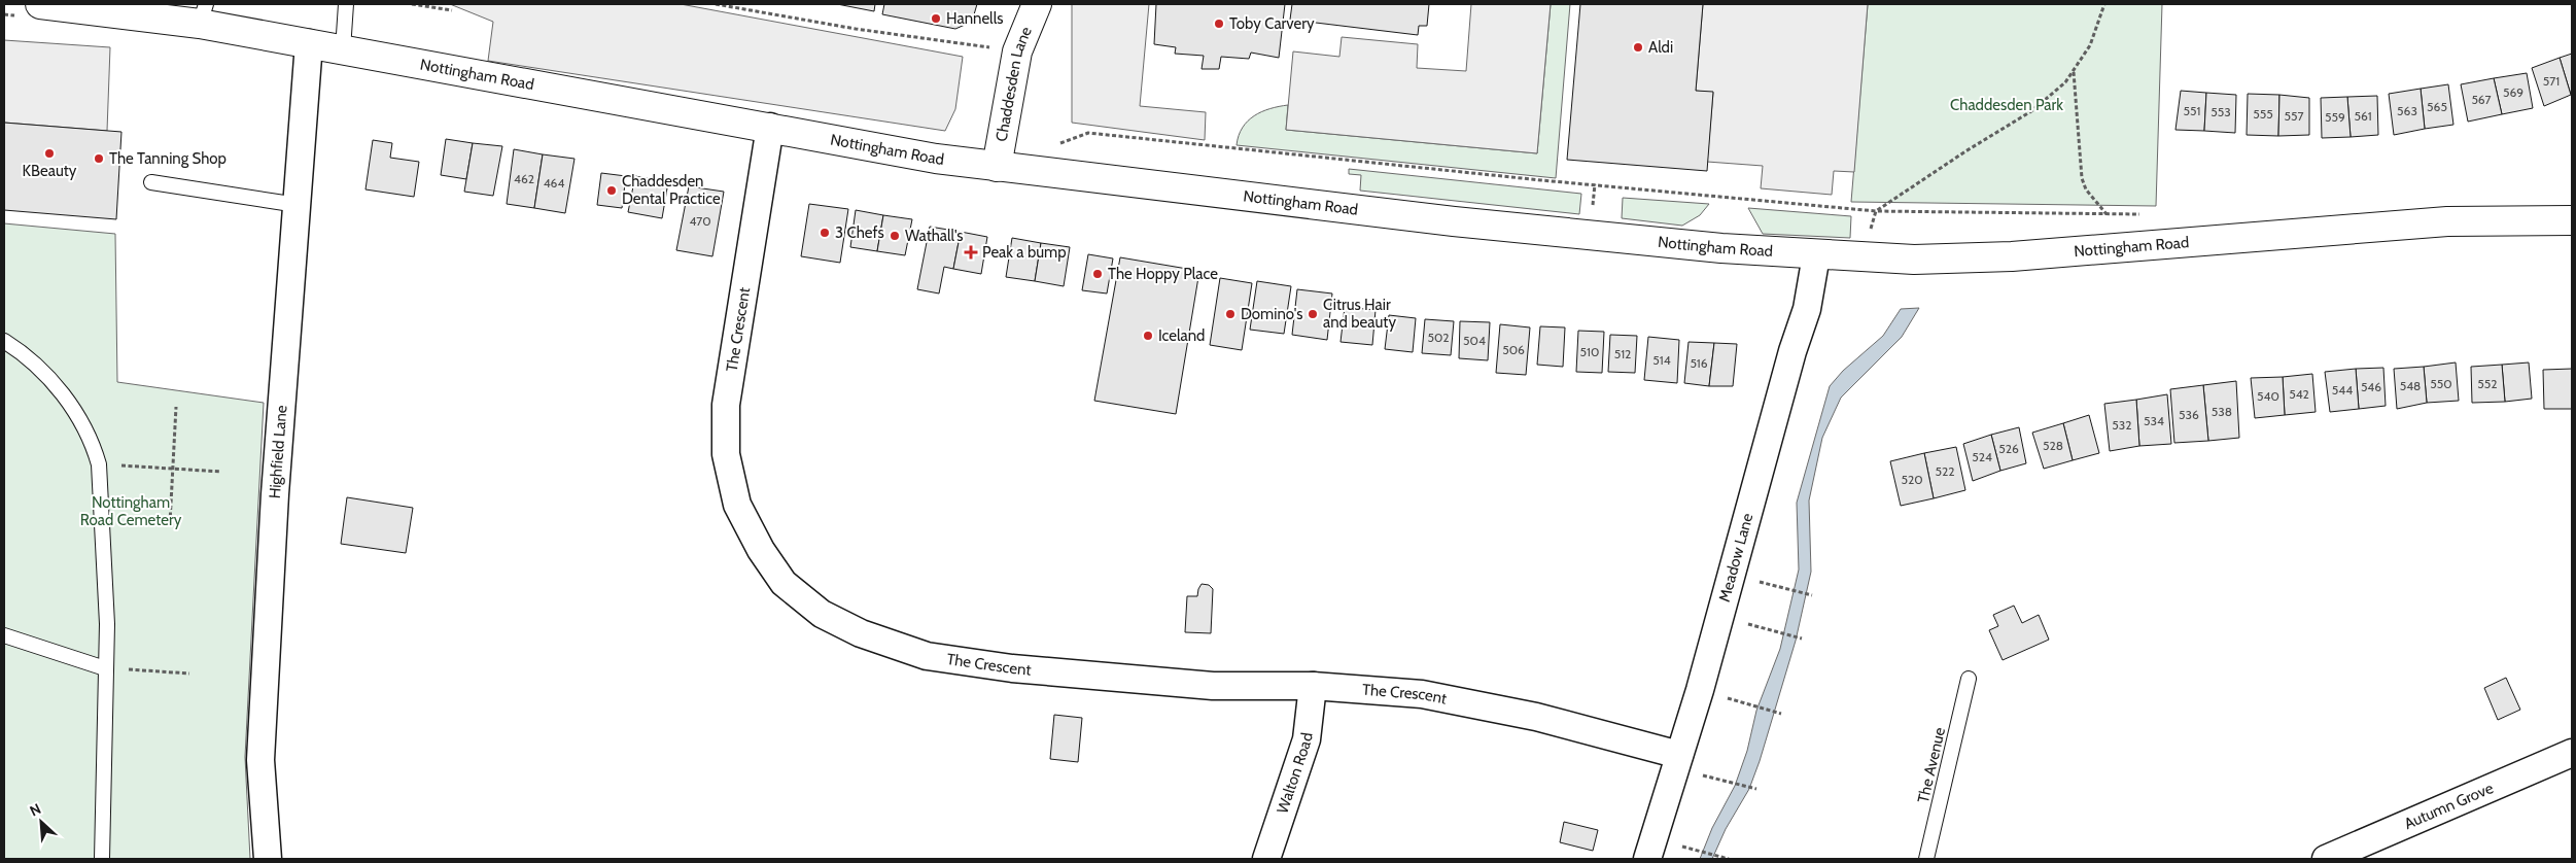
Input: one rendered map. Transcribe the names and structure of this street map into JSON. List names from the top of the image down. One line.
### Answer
{"streets":{"street":["Nottingham Road","Chaddesden Lane","The Crescent","Highfield Lane","Meadow Lane","Walton Road","Autumn Grove"],"lane":["The Avenue"]},"crossings":[["Nottingham Road","Chaddesden Lane"],["Nottingham Road","The Crescent"],["Nottingham Road","Highfield Lane"],["Nottingham Road","Meadow Lane"],["The Crescent","Meadow Lane"],["The Crescent","Walton Road"]],"parks":["Chaddesden Park","Nottingham Road Cemetery"],"places":{"other":["Hannells","Toby Carvery","Aldi","KBeauty","The Tanning Shop","Chaddesden Dental Practice","3 Chefs","Wathall's","The Hoppy Place","Domino's","Citrus Hair and beauty","Iceland"],"health":["Peak a bump"]},"house_numbers":["571","569","567","565","551","563","553","555","557","561","559","462","464","470","502","504","506","510","512","514","516","550","552","548","546","544","542","540","538","536","534","532","528","526","524","522","520"],"north":"top left"}
